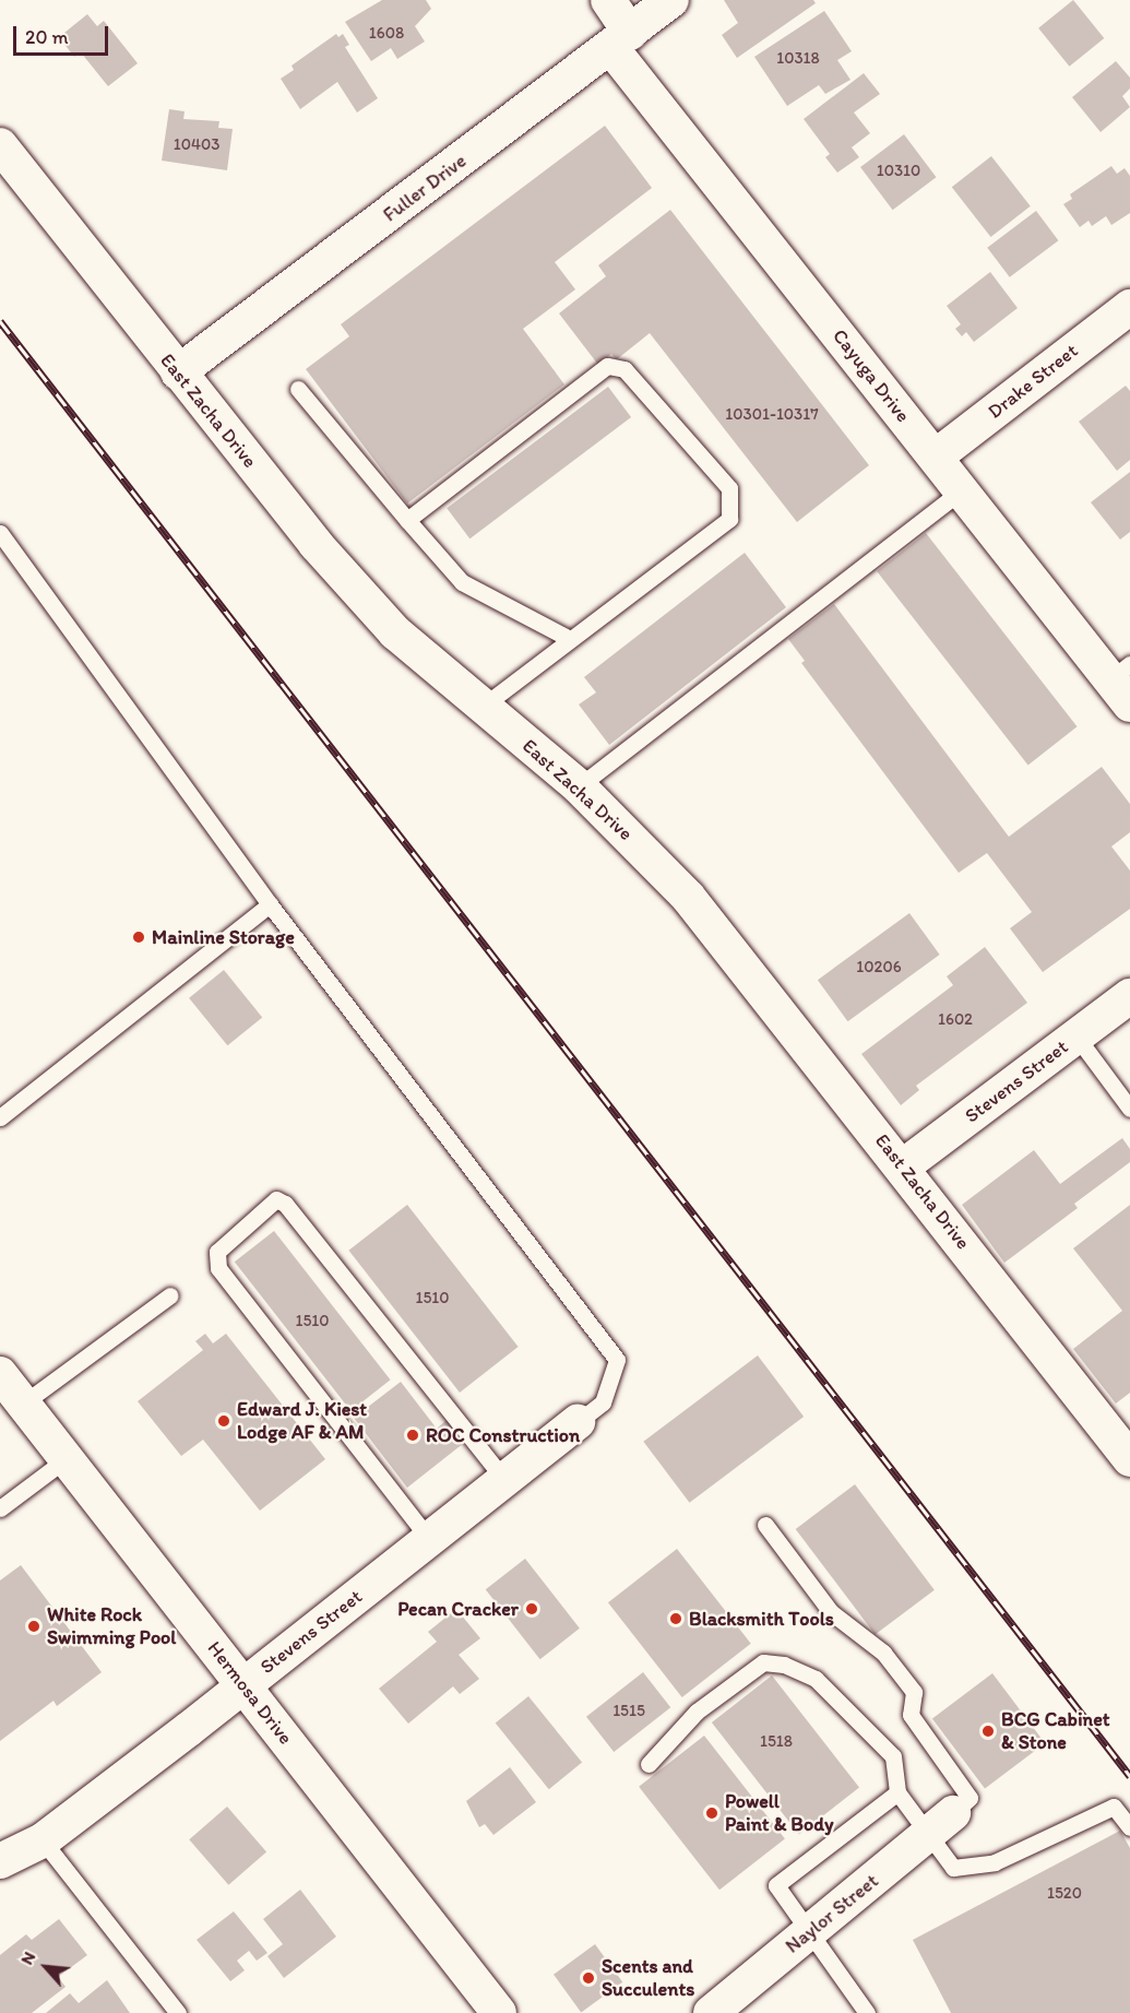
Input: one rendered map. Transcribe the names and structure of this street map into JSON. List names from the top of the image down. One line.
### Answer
{"streets":{"street":["Fuller Drive","Cayuga Drive","Drake Street","East Zacha Drive","Stevens Street","Hermosa Drive","Naylor Street"]},"crossings":[["Fuller Drive","Cayuga Drive"],["Fuller Drive","East Zacha Drive"],["Cayuga Drive","Drake Street"],["East Zacha Drive","Stevens Street"],["Stevens Street","Hermosa Drive"]],"places":["Mainline Storage","Edward J. Kiest Lodge AF & AM","ROC Construction","Pecan Cracker","Blacksmith Tools","White Rock Swimming Pool","BCG Cabinet & Stone","Powell Paint & Body","Scents and Succulents"],"house_numbers":["1608","10318","10403","10310","10301-10317","10206","1602","1510","1510","1515","1518","1520"],"scale_bar":"20 m","north":"top left"}
